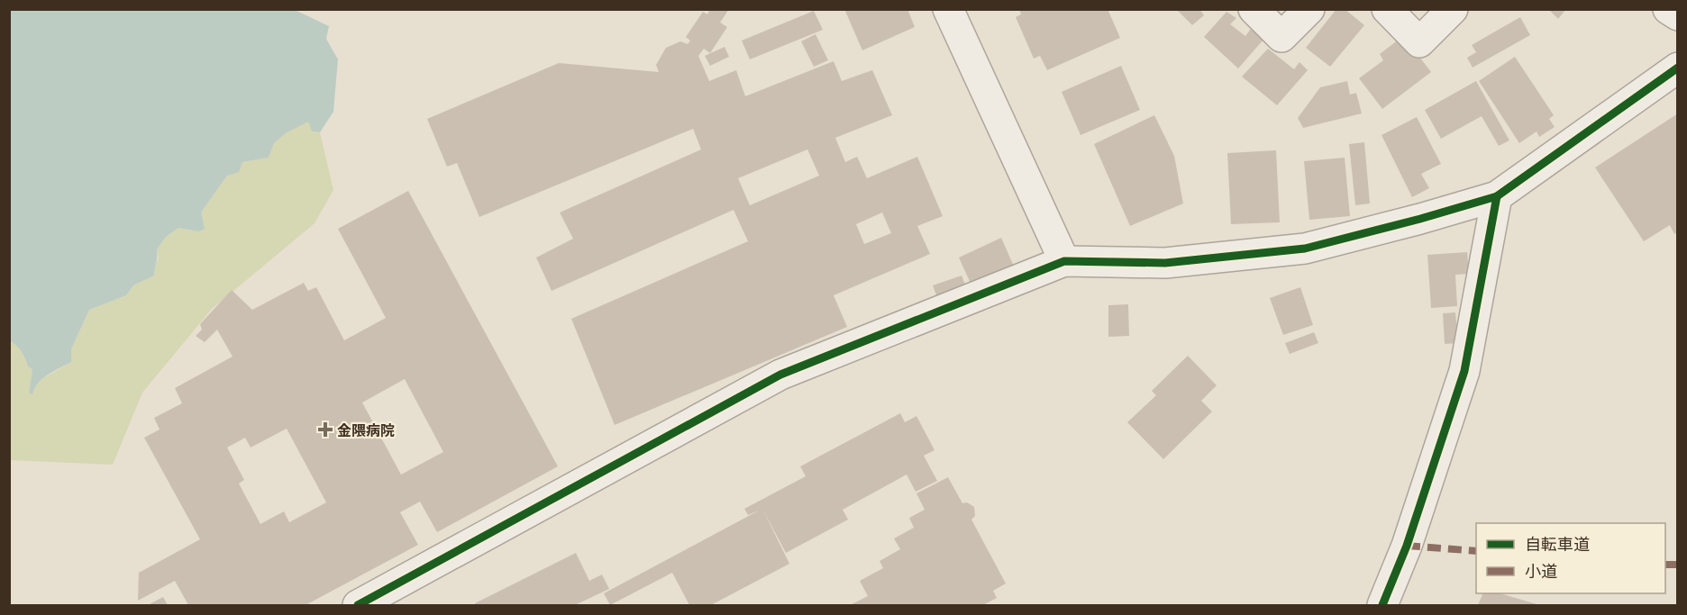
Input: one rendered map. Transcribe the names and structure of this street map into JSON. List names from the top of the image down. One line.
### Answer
{"places":{"health":["金隈病院"]},"legend":["自転車道","小道"]}
